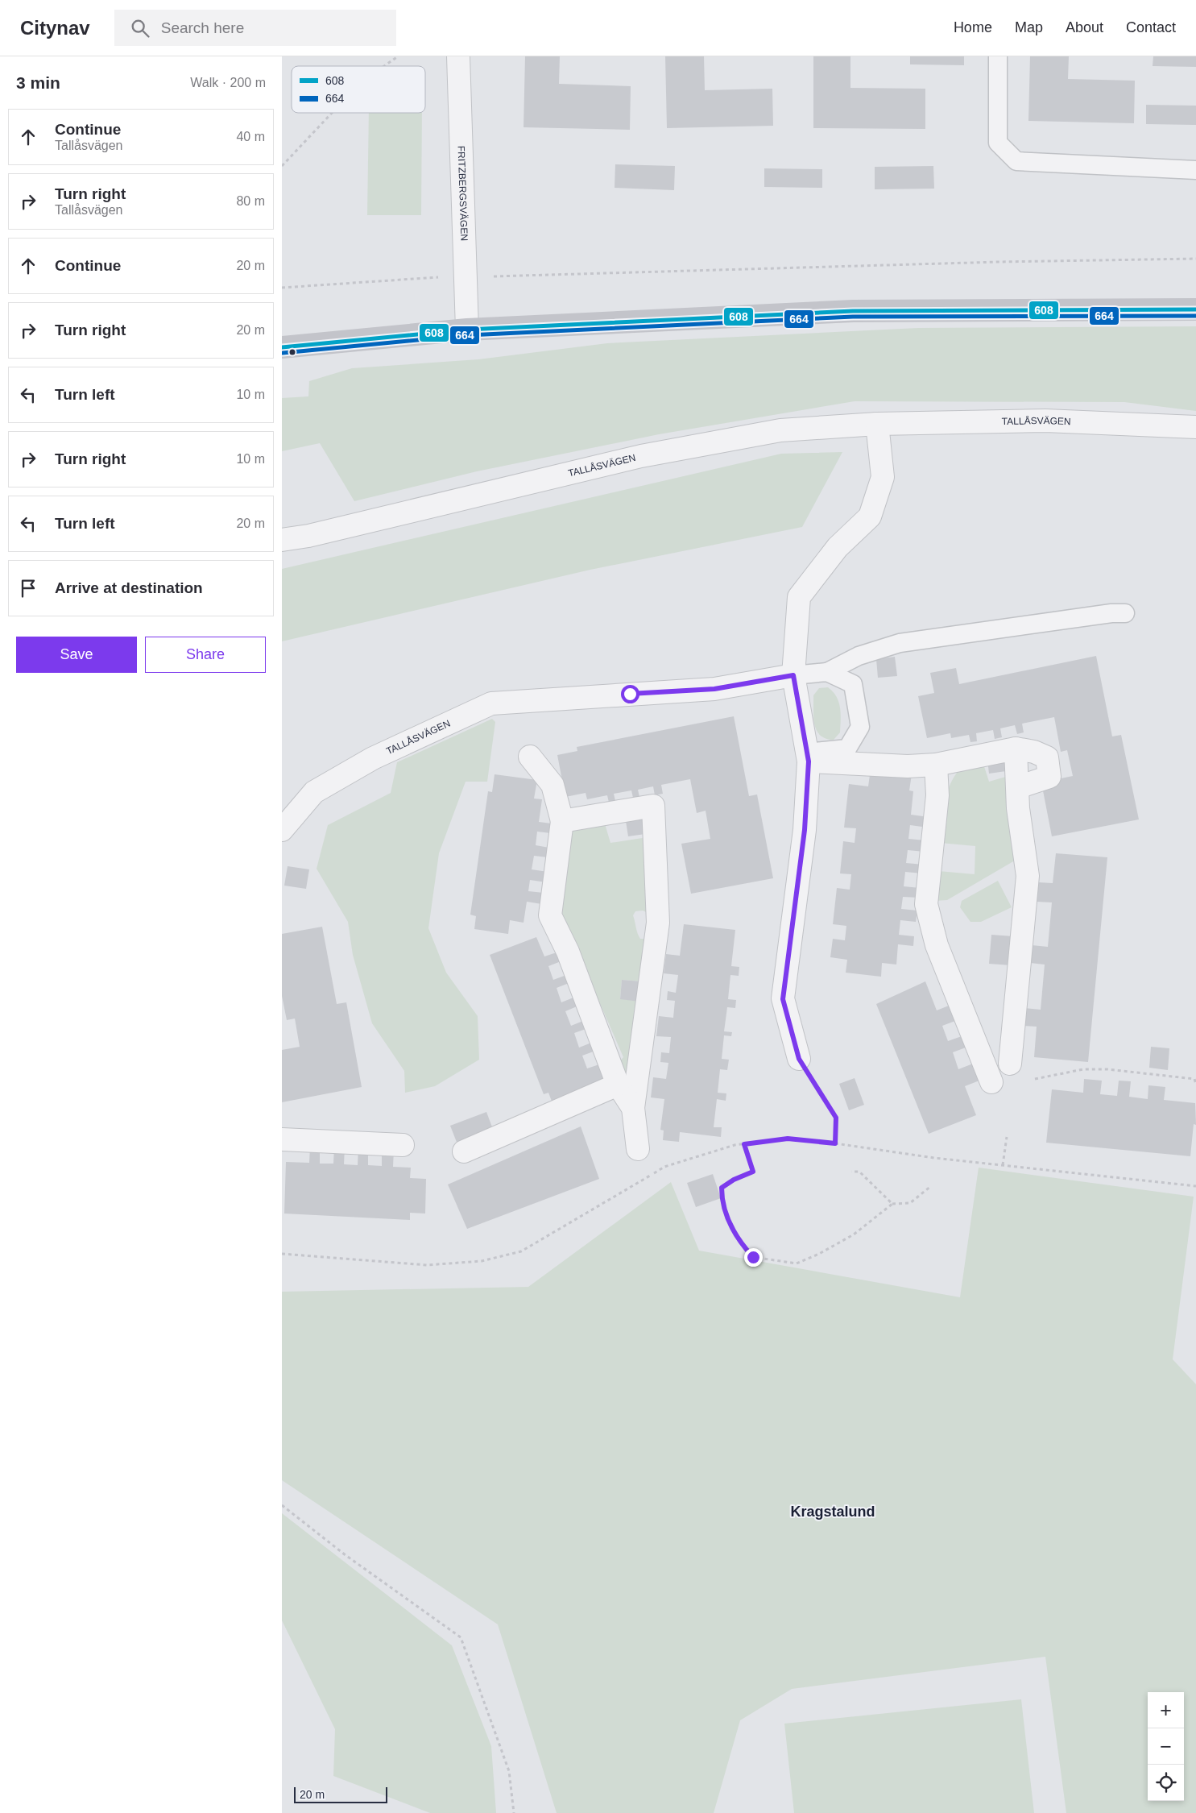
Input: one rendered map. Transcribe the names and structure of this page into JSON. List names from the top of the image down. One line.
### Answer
{"streets":{"street":["FRITZBERGSVÄGEN","TALLÅSVÄGEN"]},"districts":["Kragstalund"],"lines":["transit line 608","transit line 664"],"legend":["608","664"],"scale_bar":"20 m","page":{"header":"Citynav","search":"Search here","nav":["Home","Map","About","Contact"],"heading":["3 min","Walk · 200 m"],"list":[["Continue","Tallåsvägen","40 m"],["Turn right","Tallåsvägen","80 m"],["Continue","20 m"],["Turn right","20 m"],["Turn left","10 m"],["Turn right","10 m"],["Turn left","20 m"],"Arrive at destination"],"buttons":["Save","Share"],"map_buttons":["+","−"],"scale":"20 m"}}
